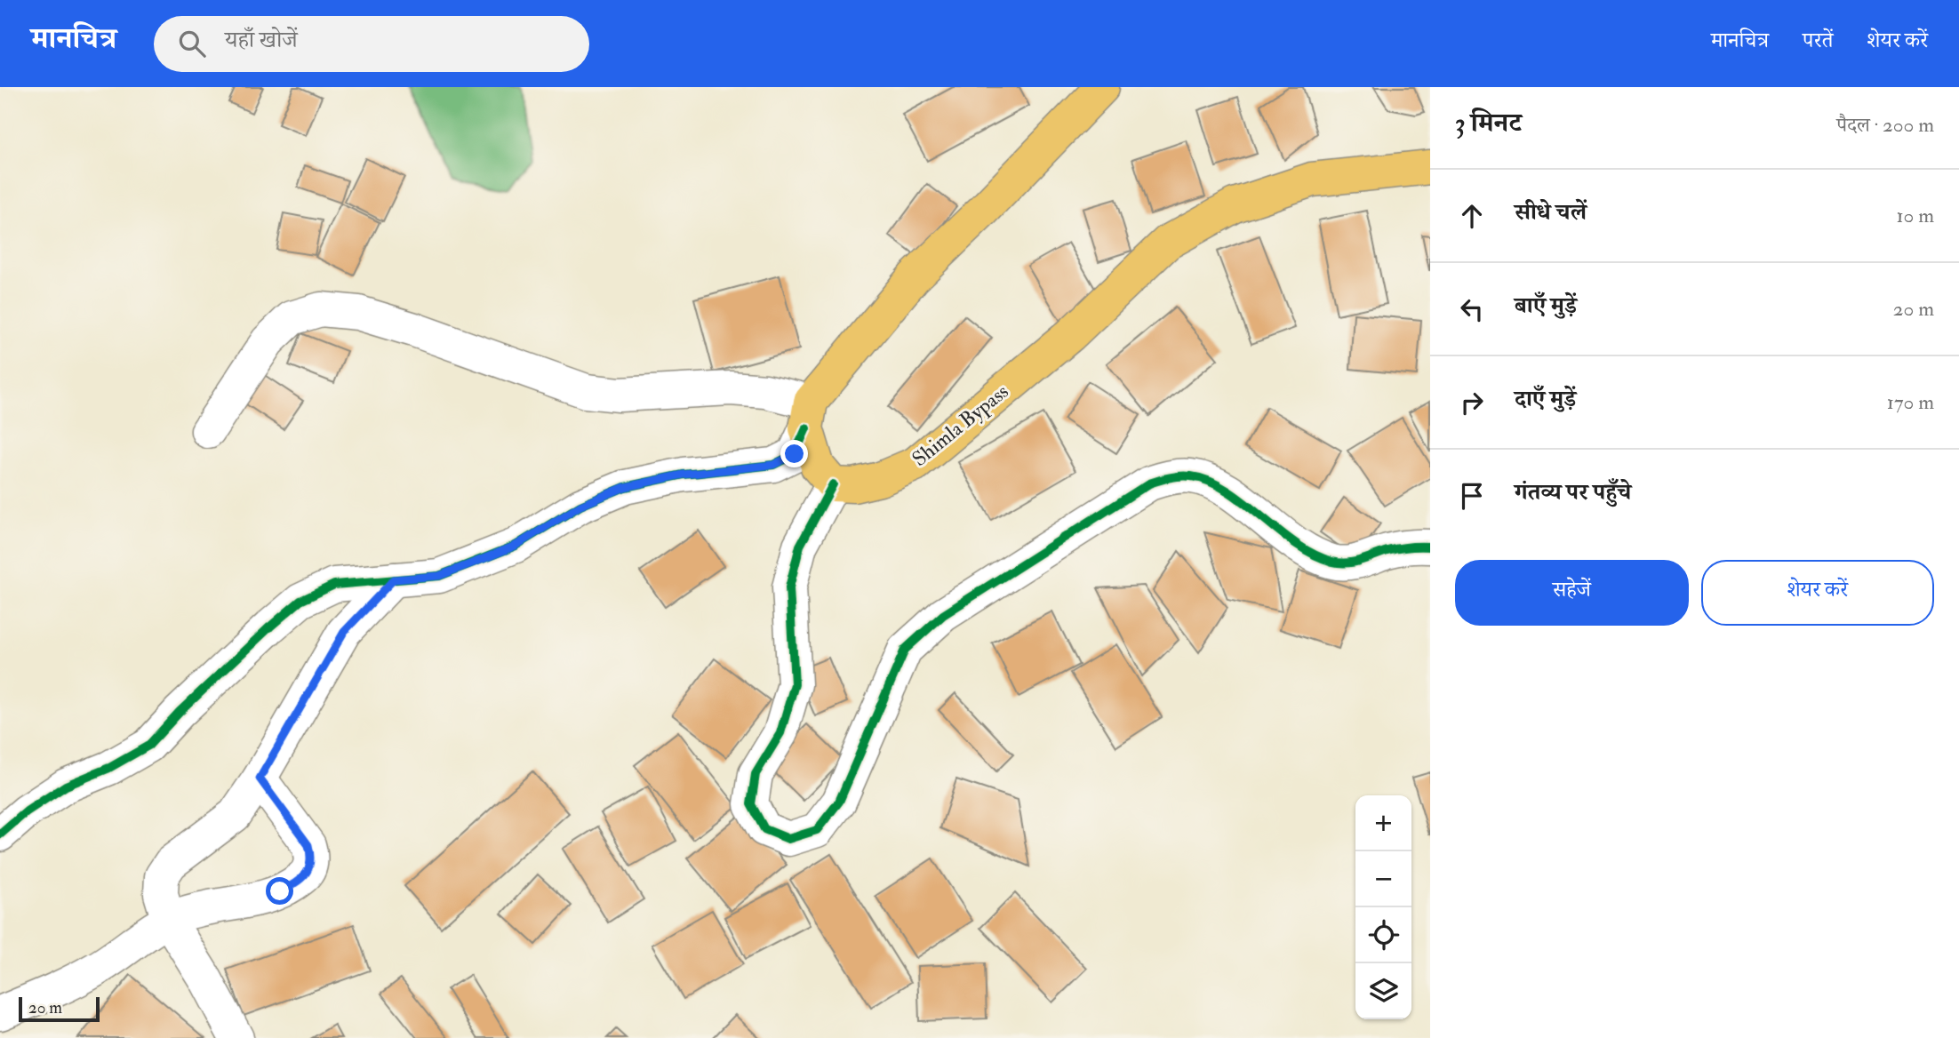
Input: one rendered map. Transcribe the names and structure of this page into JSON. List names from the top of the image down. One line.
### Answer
{"streets":{"highway":["Shimla Bypass"]},"scale_bar":"20 m","page":{"header":"मानचित्र","search":"यहाँ खोजें","nav":["मानचित्र","परतें","शेयर करें"],"heading":["3 मिनट","पैदल · 200 m"],"list":[["सीधे चलें","10 m"],["बाएँ मुड़ें","20 m"],["दाएँ मुड़ें","170 m"],"गंतव्य पर पहुँचे"],"buttons":["सहेजें","शेयर करें"],"map_buttons":["+","−"],"scale":"20 m"}}
